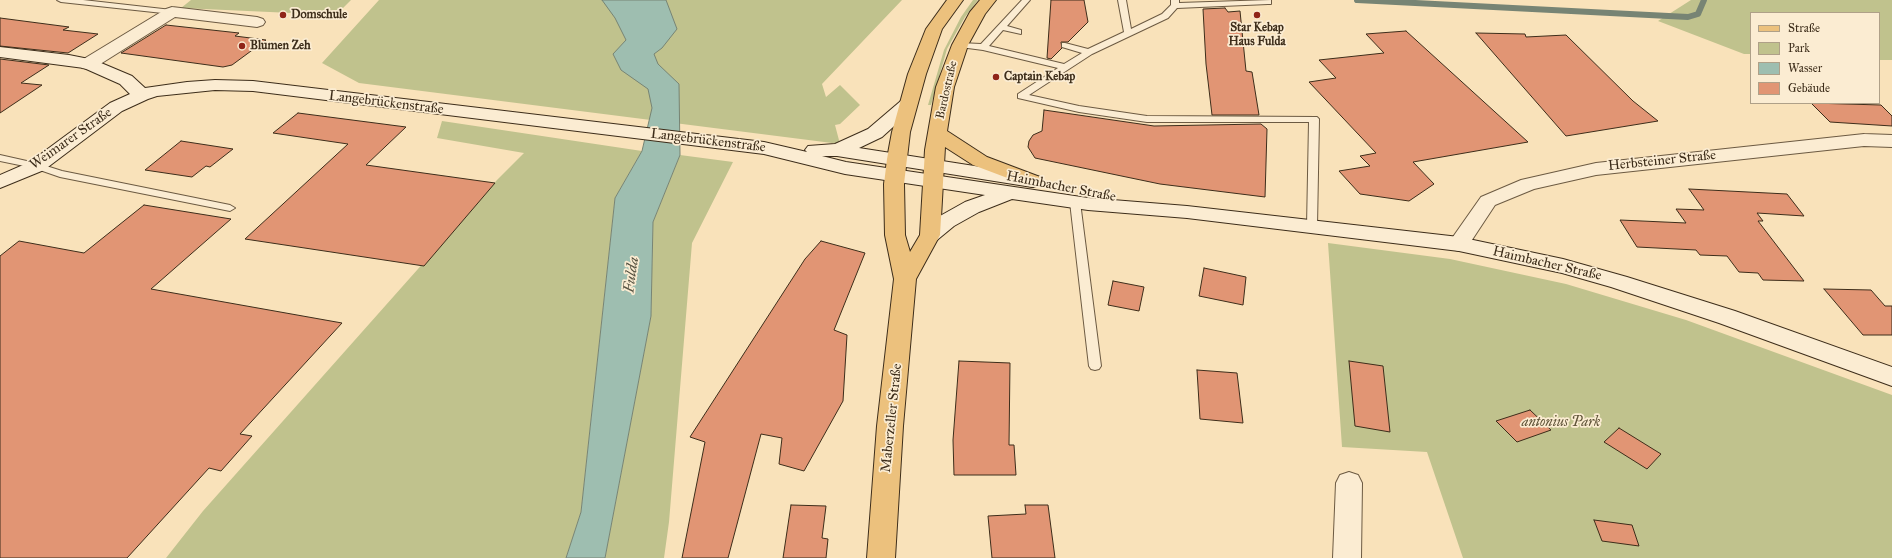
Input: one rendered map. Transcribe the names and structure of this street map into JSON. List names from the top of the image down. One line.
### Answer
{"streets":{"main road":["Bardostraße","Langebrückenstraße","Weimarer Straße","Herbsteiner Straße","Haimbacher Straße","Maberzeller Straße"]},"crossings":[["Bardostraße","Haimbacher Straße"],["Bardostraße","Maberzeller Straße"],["Langebrückenstraße","Weimarer Straße"],["Langebrückenstraße","Maberzeller Straße"],["Herbsteiner Straße","Haimbacher Straße"],["Haimbacher Straße","Maberzeller Straße"]],"water":["Fulda"],"parks":["antonius Park"],"places":["Domschule","Star Kebap Haus Fulda","Blumen Zeh","Captain Kebap"],"legend":["Straße","Park","Wasser","Gebäude"]}
